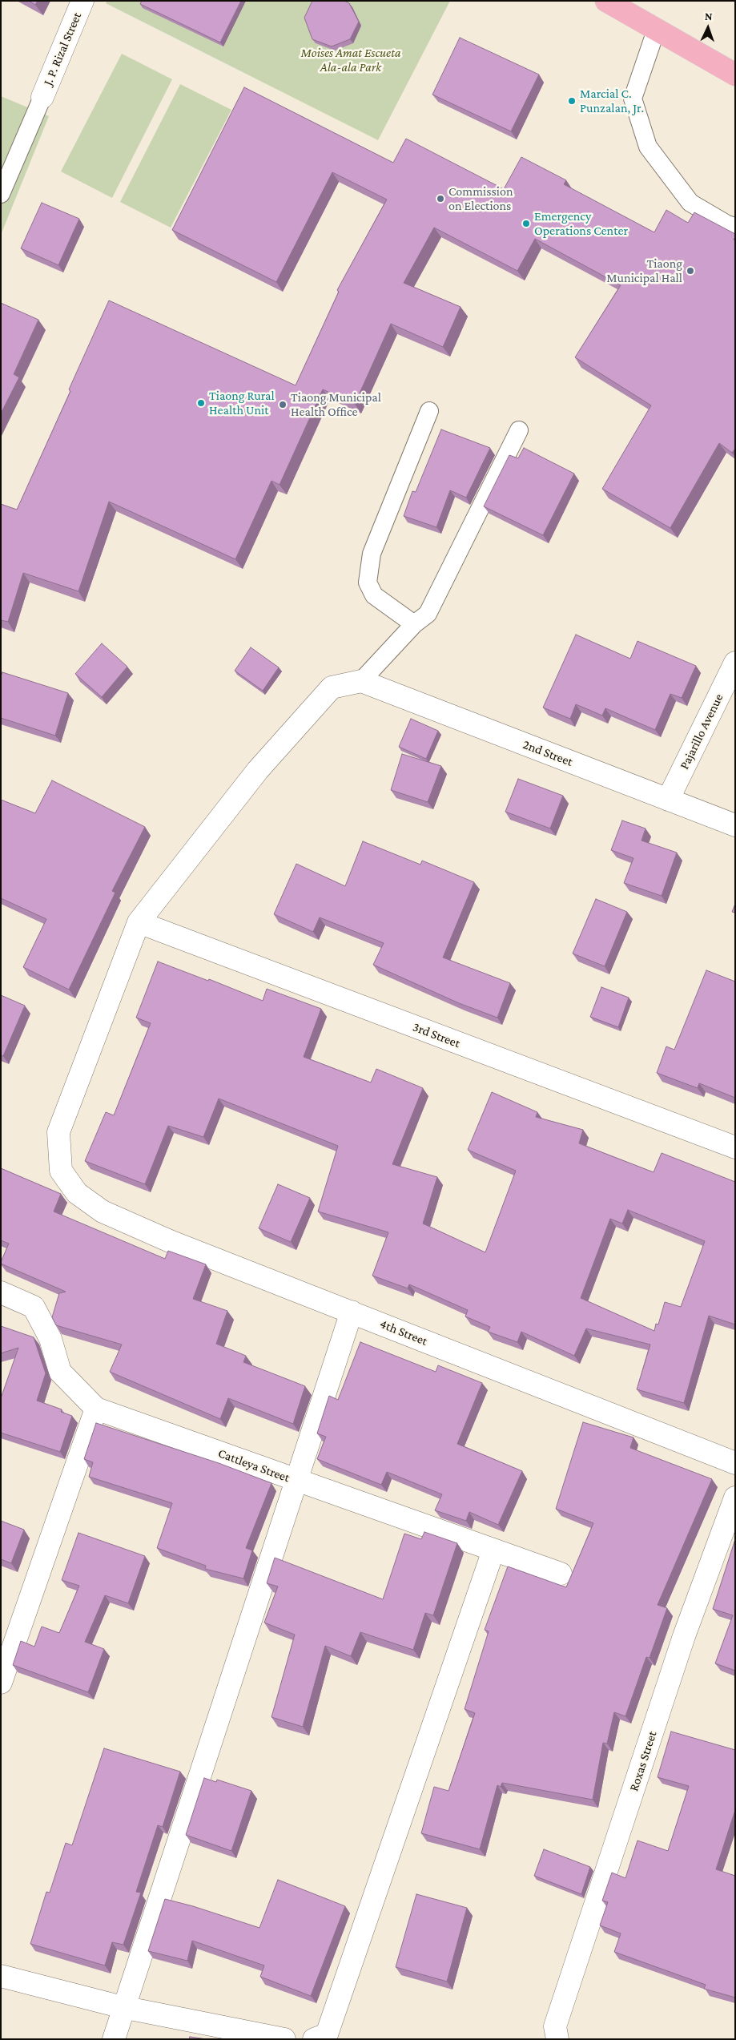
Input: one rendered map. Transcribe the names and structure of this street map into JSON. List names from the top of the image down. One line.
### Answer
{"streets":{"street":["J. P. Rizal Street","Pajarillo Avenue","2nd Street","3rd Street","4th Street","Cattleya Street","Roxas Street"]},"crossings":[["Pajarillo Avenue","2nd Street"],["2nd Street","4th Street"],["3rd Street","4th Street"]],"parks":["Moises Amat Escueta Ala-ala Park"],"places":["Marcial C. Punzalan, Jr.","Commission on Elections","Emergency Operations Center","Tiaong Municipal Hall","Tiaong Rural Health Unit","Tiaong Municipal Health Office"],"north":"top"}
